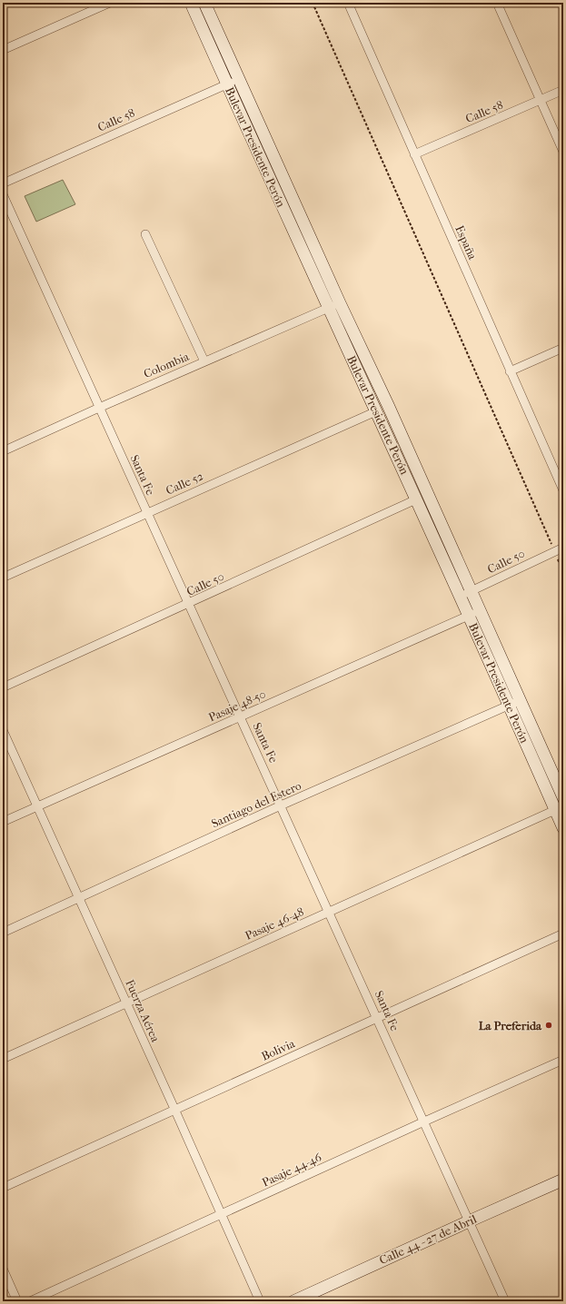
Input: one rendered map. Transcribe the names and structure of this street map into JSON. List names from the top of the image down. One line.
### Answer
{"streets":{"main road":["Bulevar Presidente Perón","Calle 44 - 27 de Abril"],"street":["Calle 58","España","Colombia","Santa Fe","Calle 52","Calle 50","Pasaje 48-50","Santiago del Estero","Pasaje 46-48","Fuerza Aérea","Bolivia","Pasaje 44-46"]},"crossings":[["Calle 58","Bulevar Presidente Perón"],["Calle 58","España"],["Bulevar Presidente Perón","Colombia"],["Bulevar Presidente Perón","Calle 52"],["Bulevar Presidente Perón","Calle 50"],["Bulevar Presidente Perón","Pasaje 48-50"],["Bulevar Presidente Perón","Santiago del Estero"],["Bulevar Presidente Perón","Pasaje 46-48"],["Colombia","Santa Fe"],["Santa Fe","Calle 52"],["Santa Fe","Calle 50"],["Santa Fe","Pasaje 48-50"],["Santa Fe","Santiago del Estero"],["Santa Fe","Pasaje 46-48"],["Santa Fe","Bolivia"],["Santa Fe","Pasaje 44-46"],["Santa Fe","Calle 44 - 27 de Abril"],["Pasaje 48-50","Fuerza Aérea"],["Santiago del Estero","Fuerza Aérea"],["Pasaje 46-48","Fuerza Aérea"],["Fuerza Aérea","Bolivia"],["Fuerza Aérea","Pasaje 44-46"]],"places":["La Preferida"]}
